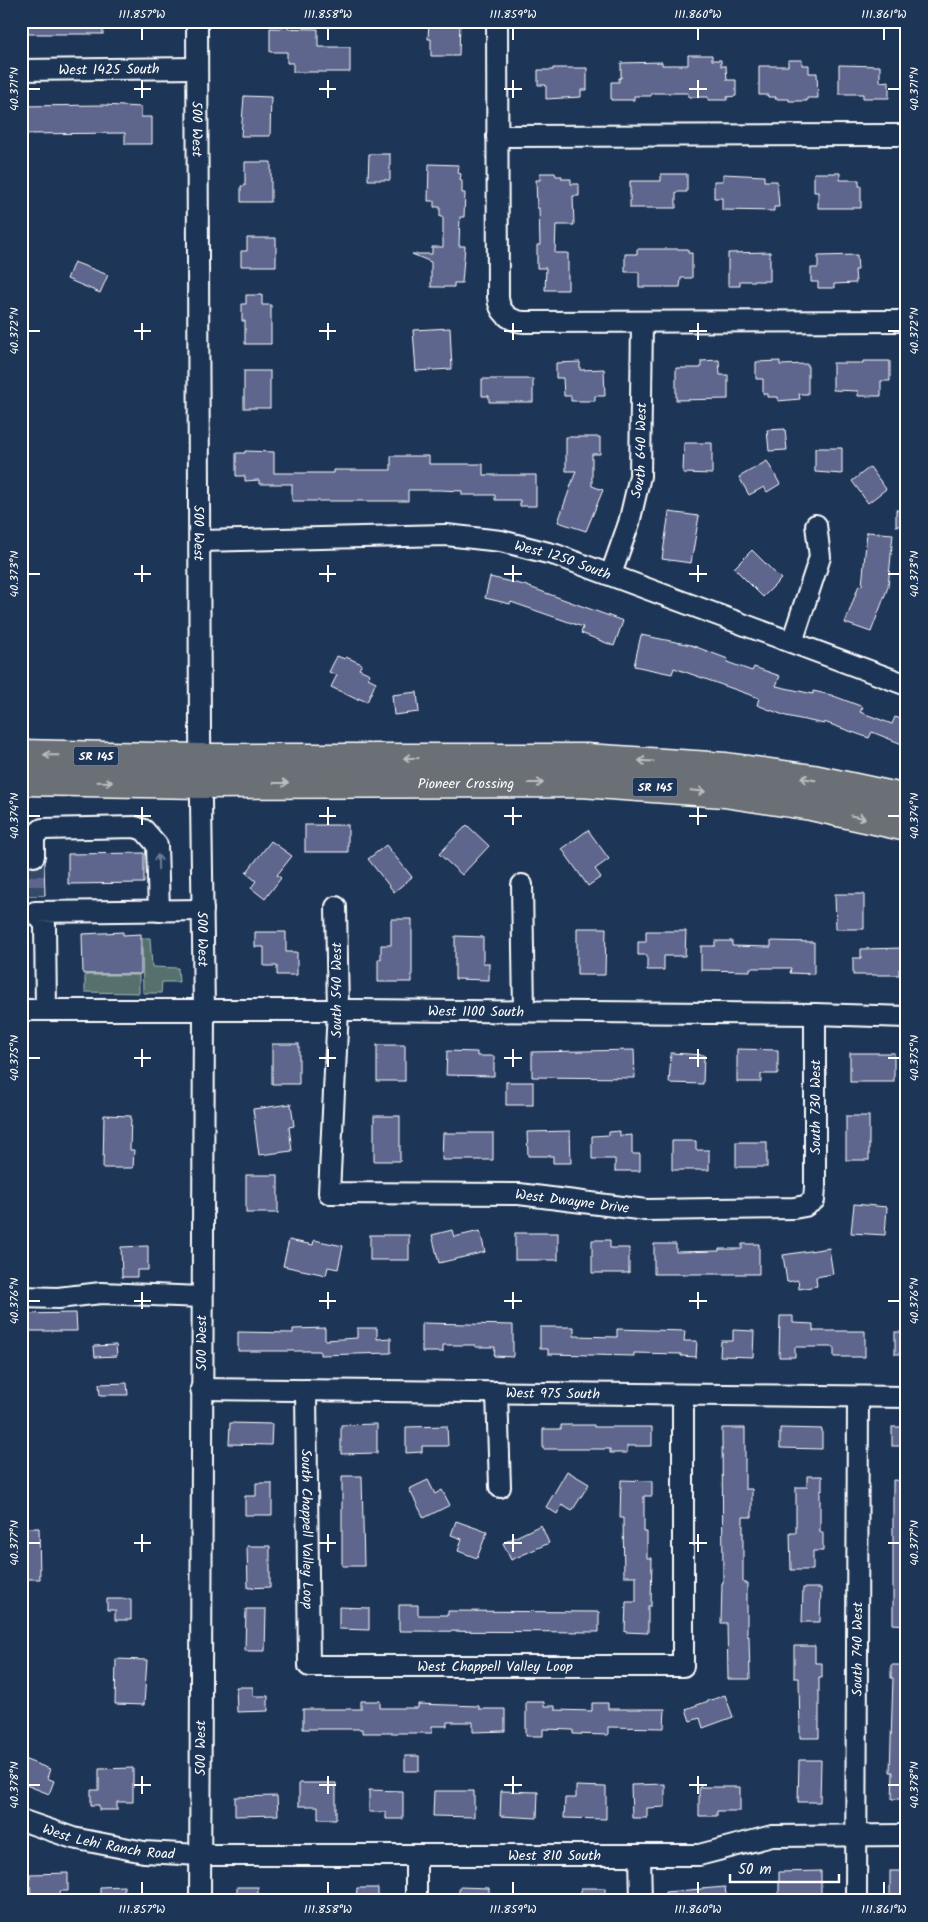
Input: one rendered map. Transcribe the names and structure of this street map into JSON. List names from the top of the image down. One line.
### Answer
{"streets":{"highway":["SR 145","Pioneer Crossing"],"street":["West 1425 South","500 West","South 640 West","West 1250 South","South 540 West","West 1100 South","South 730 West","West Dwayne Drive","West 975 South","South Chappell Valley Loop","South 740 West","West Chappell Valley Loop","West Lehi Ranch Road","West 810 South"]},"crossings":[["West 1425 South","500 West"],["500 West","West 1250 South"],["500 West","Pioneer Crossing"],["500 West","West 1100 South"],["500 West","West 975 South"],["500 West","West Lehi Ranch Road"],["500 West","West 810 South"],["South 640 West","West 1250 South"],["South 540 West","West 1100 South"],["South 540 West","West Dwayne Drive"],["West 1100 South","South 730 West"],["South 730 West","West Dwayne Drive"],["West 975 South","South Chappell Valley Loop"],["West 975 South","South 740 West"],["West 975 South","West Chappell Valley Loop"],["South Chappell Valley Loop","West Chappell Valley Loop"],["South 740 West","West 810 South"],["West Lehi Ranch Road","West 810 South"]],"scale_bar":"50 m","coordinates":["111.857°W","111.858°W","111.859°W","111.860°W","111.861°W","40.371°N","40.372°N","40.373°N","40.374°N","40.375°N","40.376°N","40.377°N","40.378°N"]}
